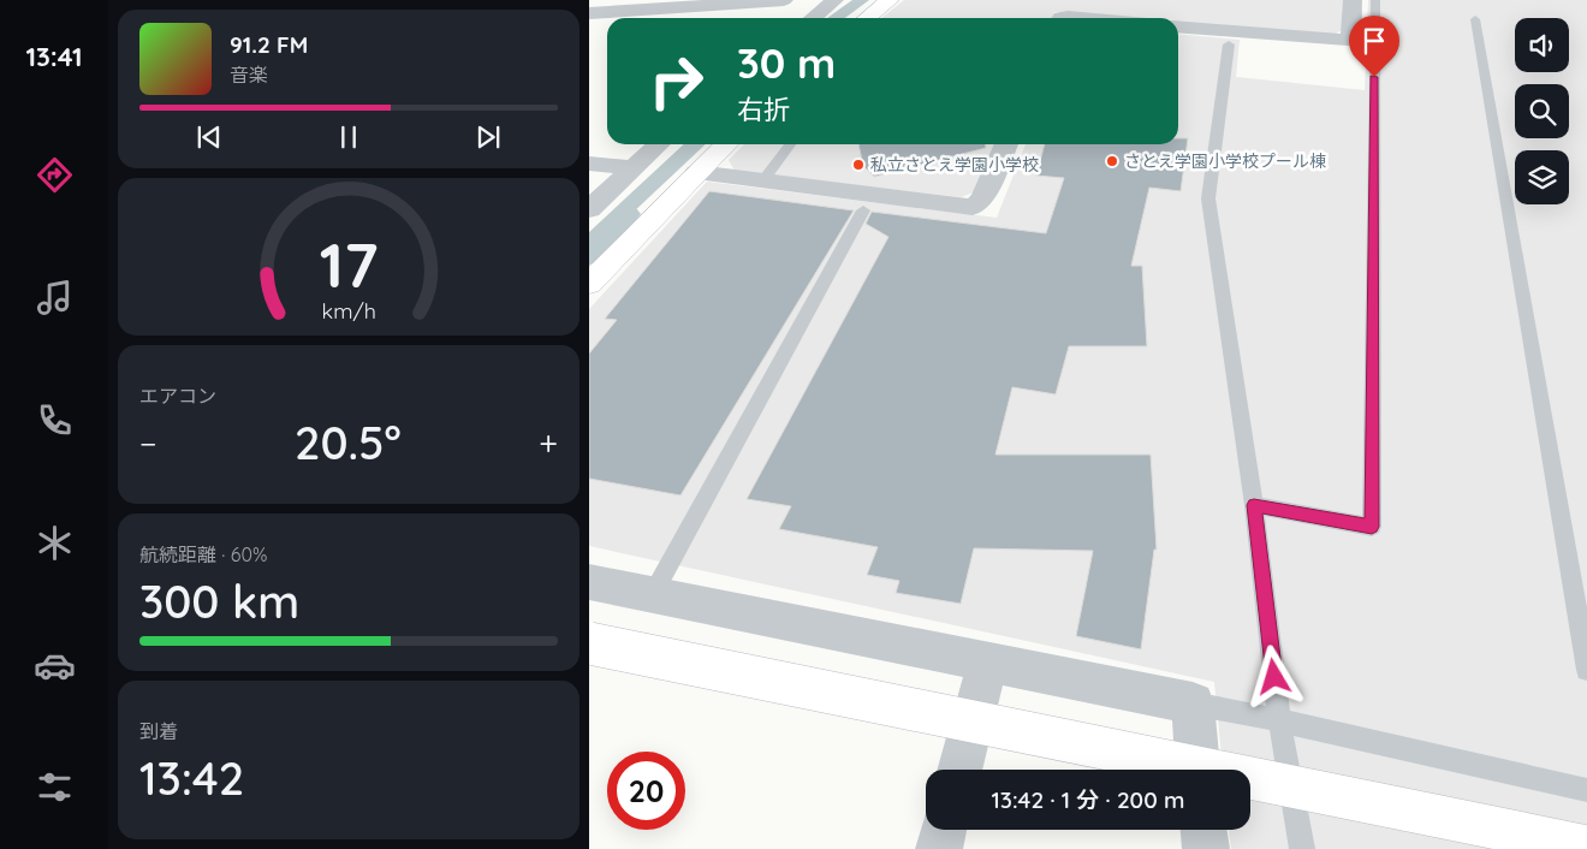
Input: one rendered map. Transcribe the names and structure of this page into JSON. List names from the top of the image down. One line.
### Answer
{"places":["さとえ学園小学校プール棟","私立さとえ学園小学校"],"page":{"tabs":"13:41","turn":["30 m","右折"],"song":["91.2 FM","音楽"],"tile":["エアコン",["航続距離 · 60%","300 km"],["到着","13:42"]],"heat":["−","20.5°","+"],"limit":"20","trip":"13:42 · 1 分 · 200 m","gauge":["17","km/h"]}}
